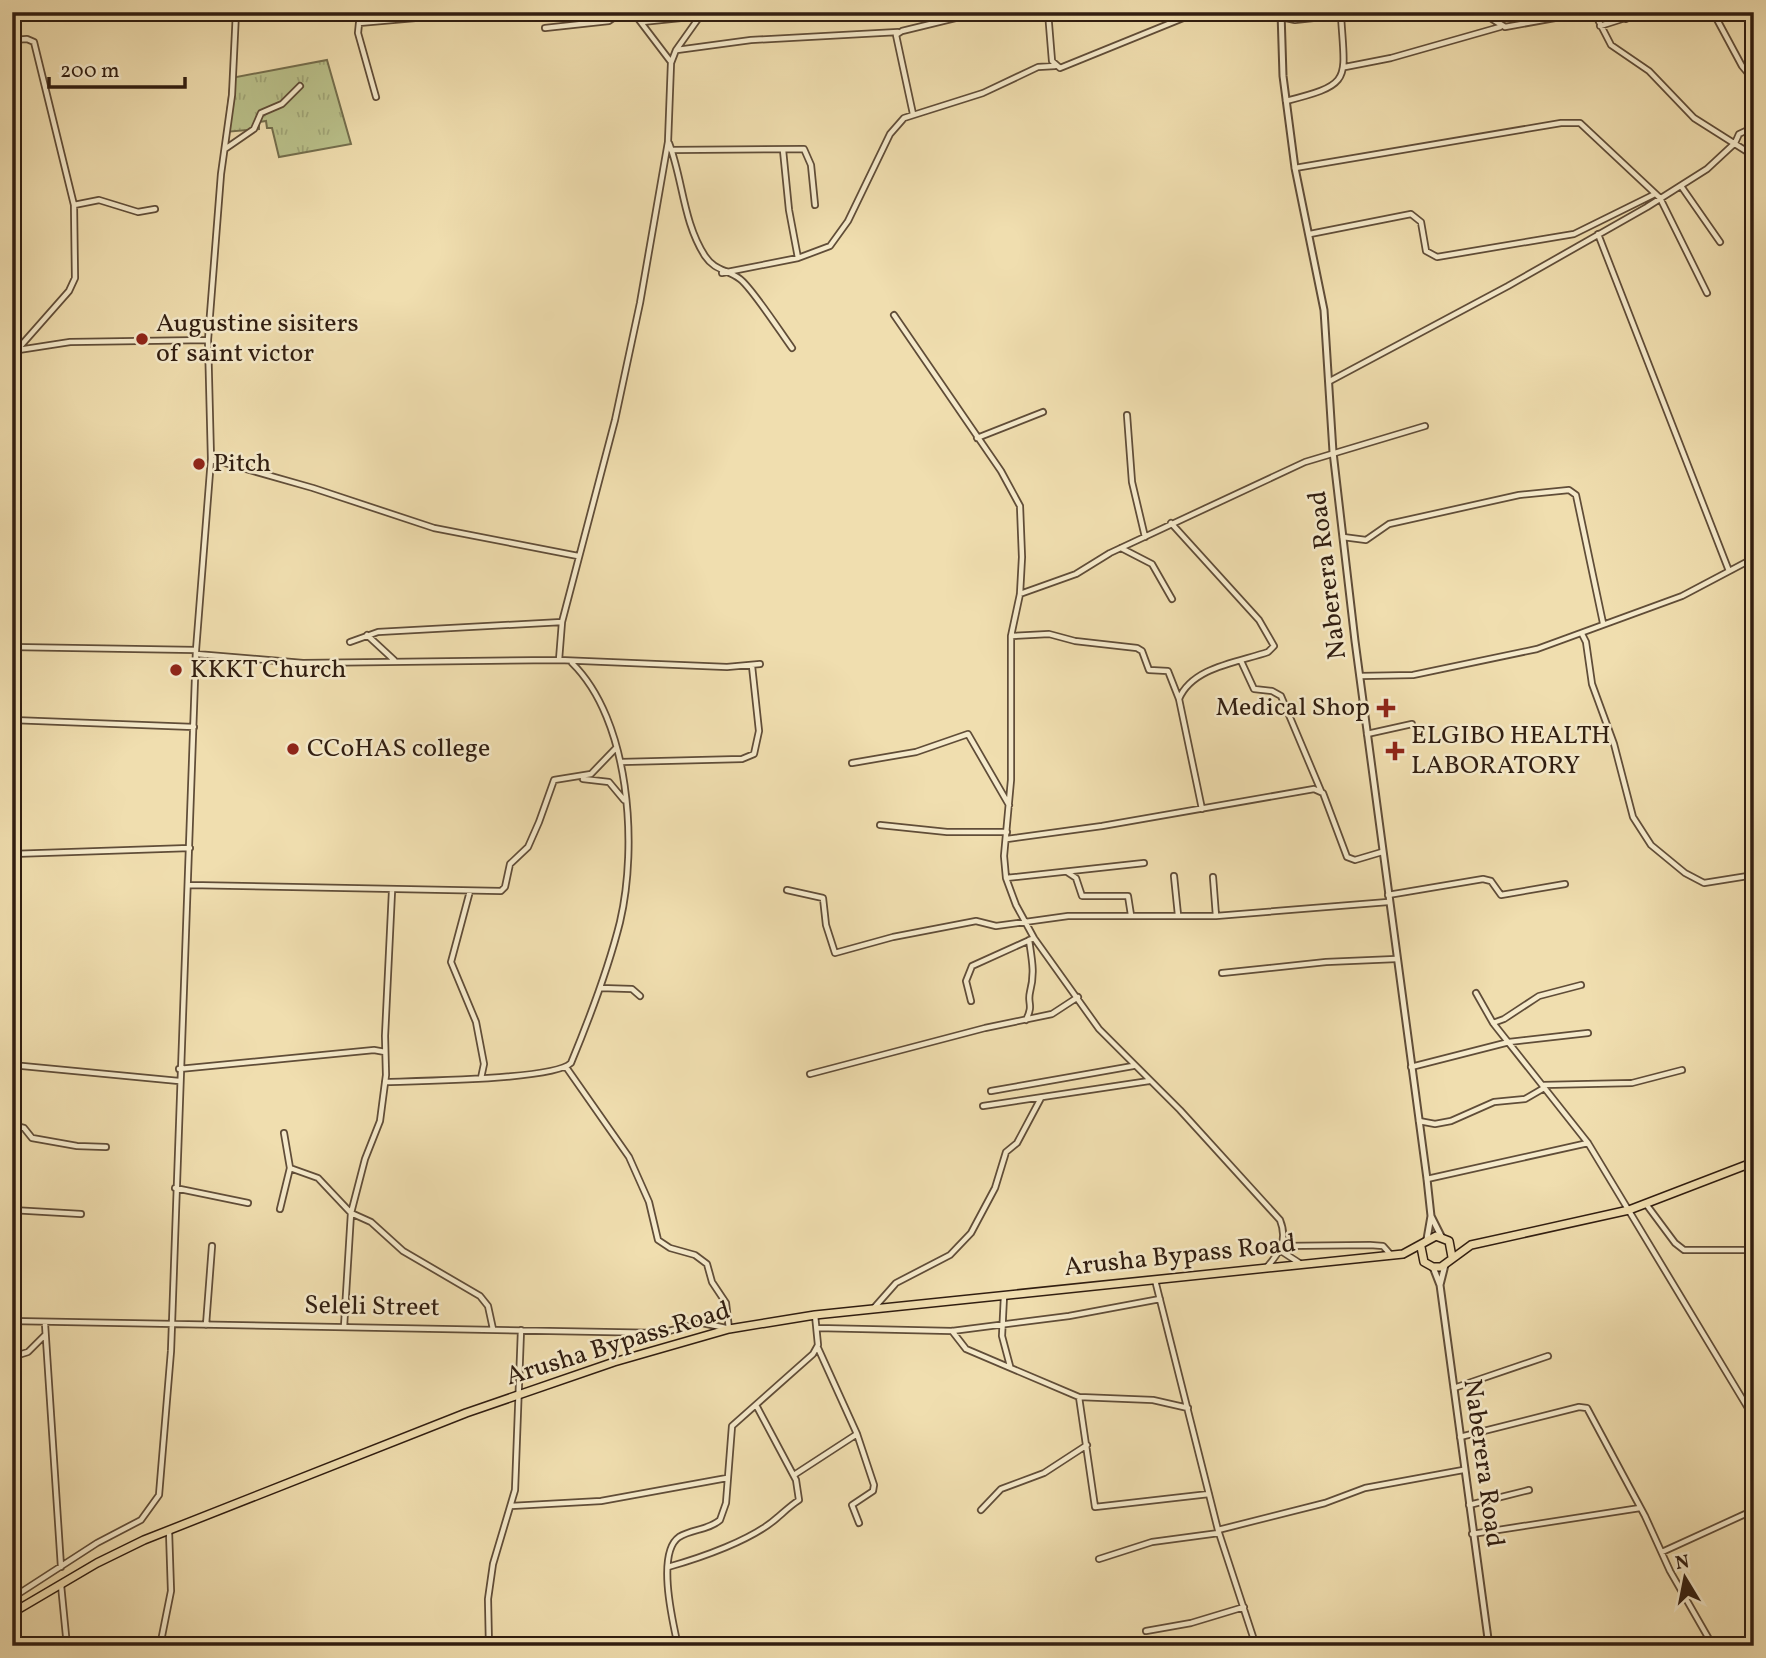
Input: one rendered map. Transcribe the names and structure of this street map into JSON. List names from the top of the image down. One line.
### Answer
{"streets":{"main road":["Arusha Bypass Road"],"street":["Naberera Road","Seleli Street"]},"crossings":[["Naberera Road","Arusha Bypass Road"],["Arusha Bypass Road","Seleli Street"]],"places":{"other":["Augustine sisiters of saint victor","Pitch","KKKT Church","CCoHAS college"],"health":["Medical Shop","ELGIBO HEALTH LABORATORY"]},"scale_bar":"200 m","north":"top"}
